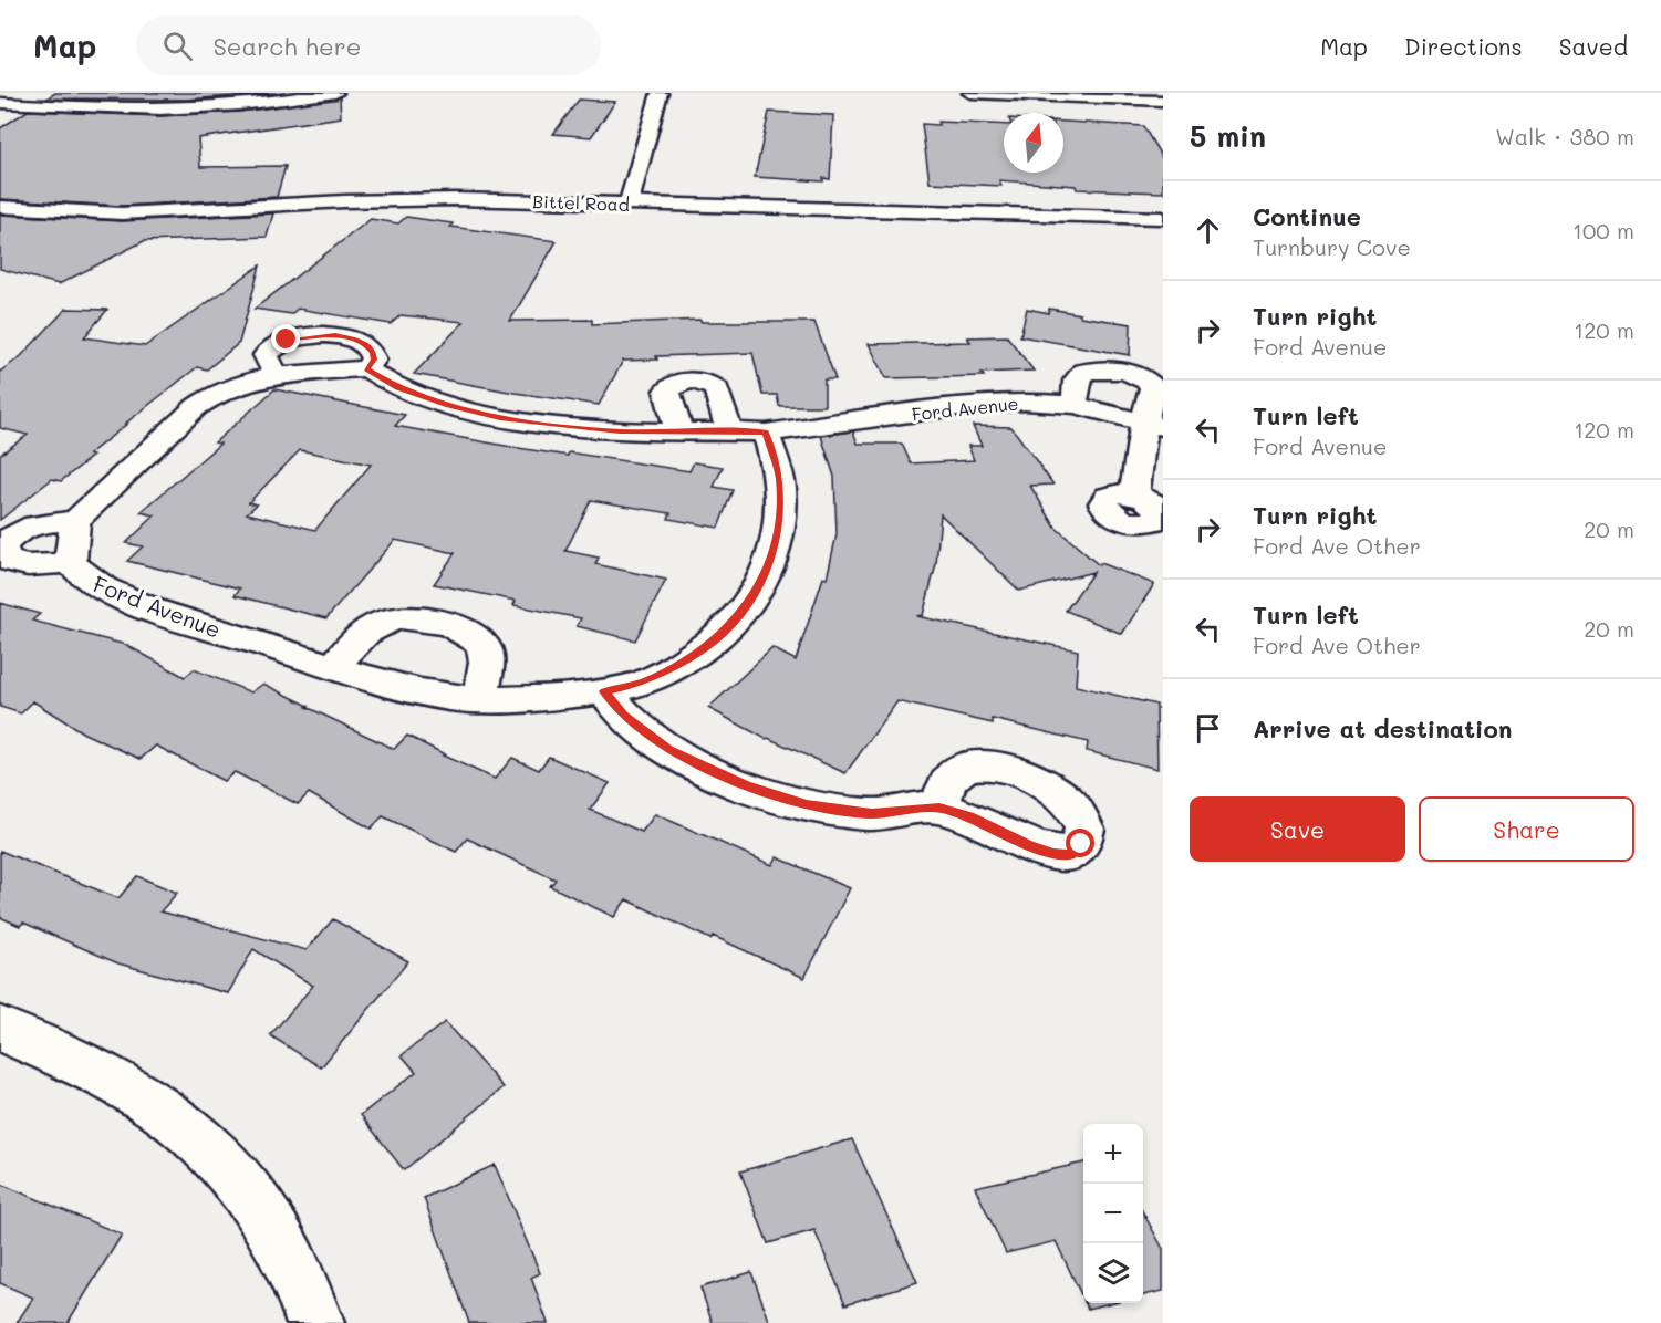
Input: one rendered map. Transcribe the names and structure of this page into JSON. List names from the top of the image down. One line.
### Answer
{"streets":{"street":["Bittel Road","Ford Avenue"]},"north":"top","page":{"header":"Map","search":"Search here","nav":["Map","Directions","Saved"],"heading":["5 min","Walk · 380 m"],"list":[["Continue","Turnbury Cove","100 m"],["Turn right","Ford Avenue","120 m"],["Turn left","Ford Avenue","120 m"],["Turn right","Ford Ave Other","20 m"],["Turn left","Ford Ave Other","20 m"],"Arrive at destination"],"buttons":["Save","Share"],"map_buttons":["+","−"]}}
